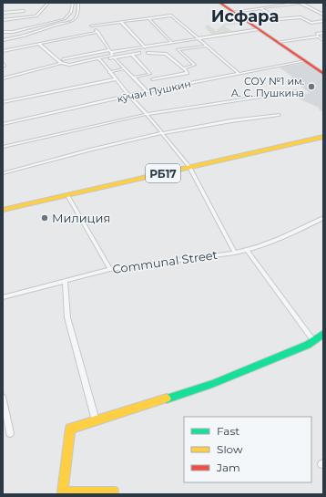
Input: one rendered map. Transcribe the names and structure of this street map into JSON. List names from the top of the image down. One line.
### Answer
{"streets":{"main road":["РБ17"],"street":["кӯчаи Пушкин","Communal Street"]},"districts":["Исфара"],"places":["СОУ №1 им. А. С. Пушкина","Милиция"],"legend":["Fast","Slow","Jam"]}
